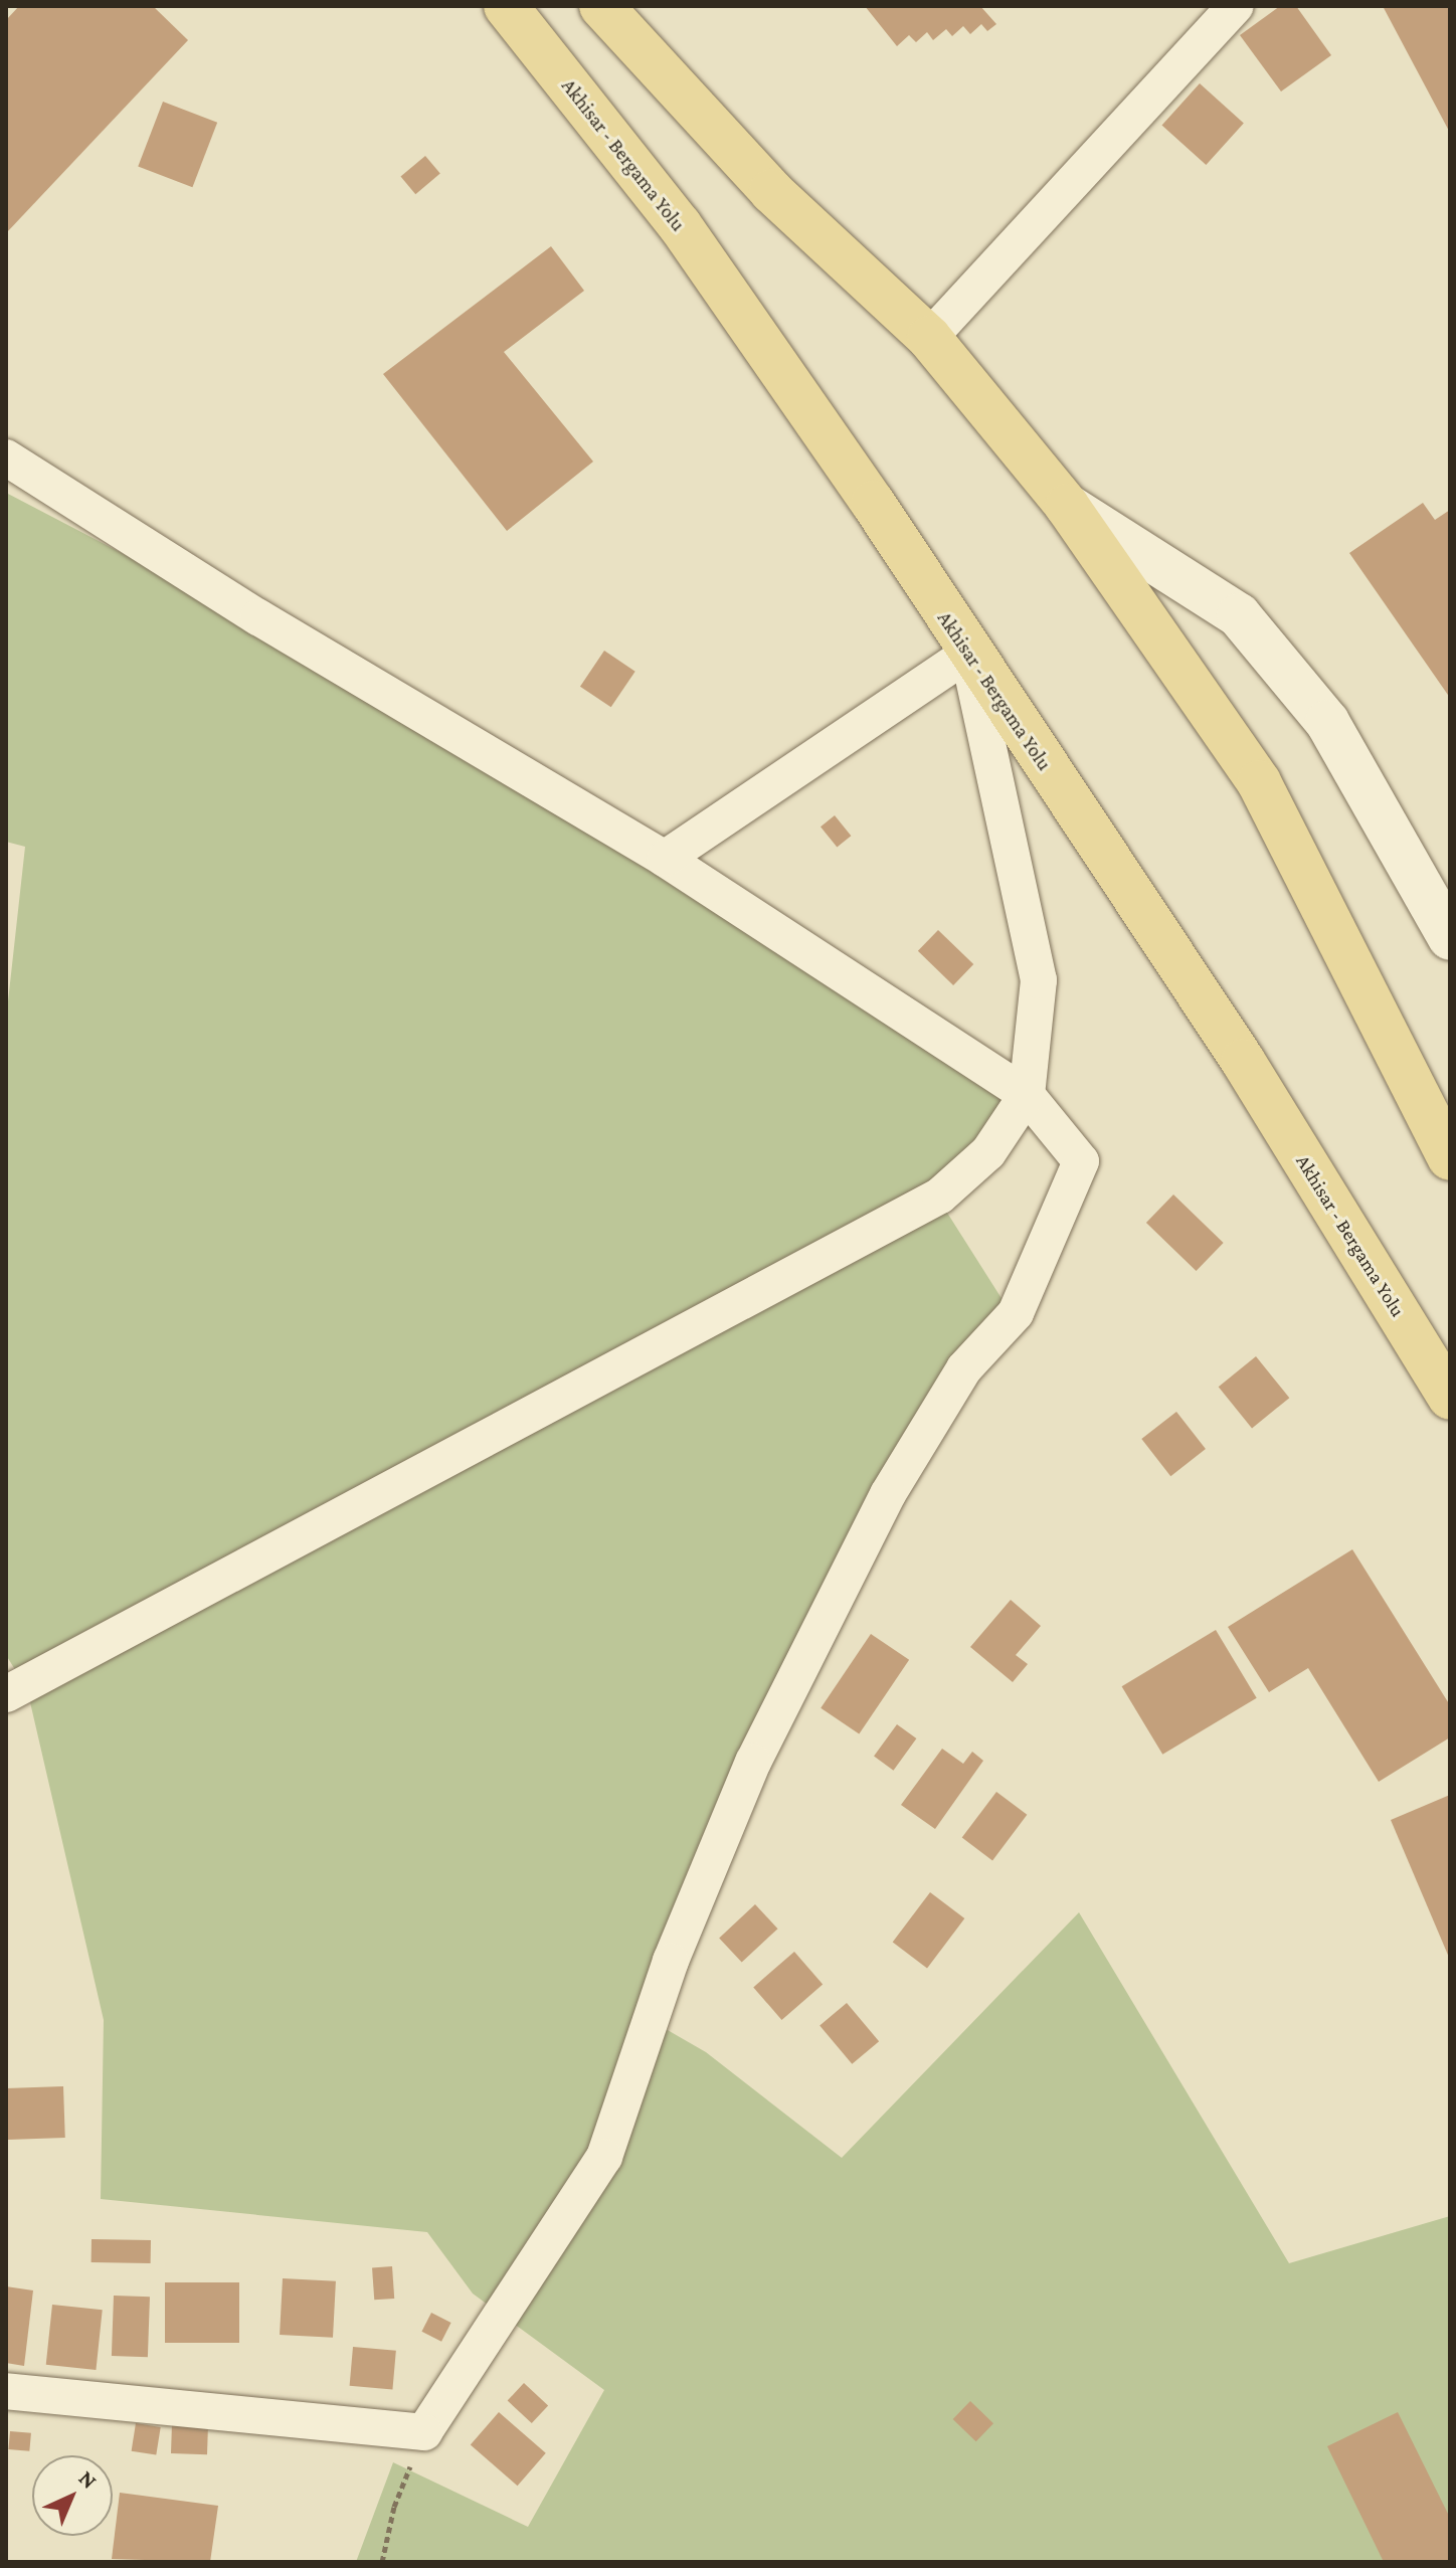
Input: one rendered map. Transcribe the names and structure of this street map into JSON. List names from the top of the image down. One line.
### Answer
{"streets":{"main road":["Akhisar - Bergama Yolu"]},"north":"top right"}
